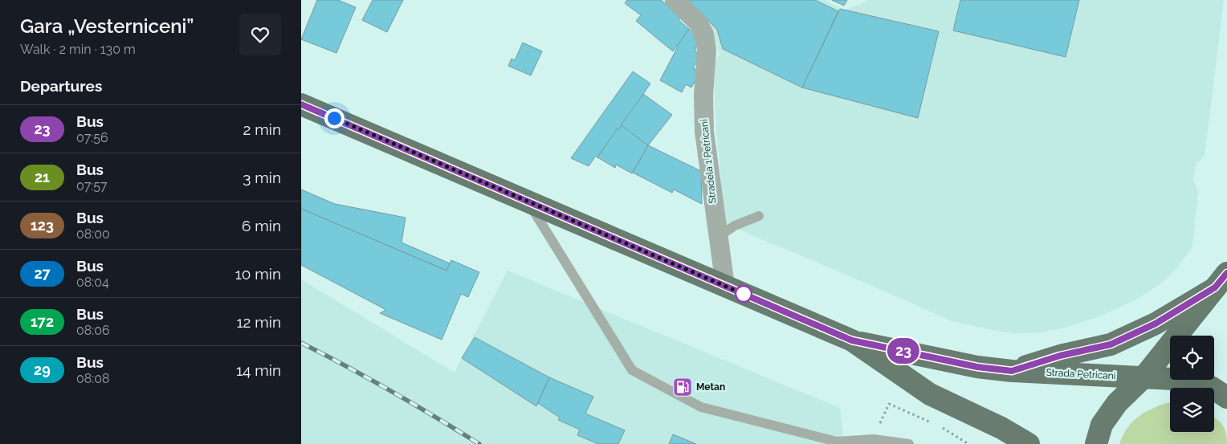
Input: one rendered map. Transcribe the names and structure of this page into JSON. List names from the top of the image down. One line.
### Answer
{"streets":{"main road":["Strada Petricani"],"street":["Stradela 1 Petricani"]},"crossings":[["Stradela 1 Petricani","Strada Petricani"]],"places":{"fuel station":["Metan"]},"lines":["bus line 23"],"page":{"heading":[["Gara „Vesterniceni”","Walk · 2 min · 130 m"],"Departures"],"on_map":"23","list":[{"mark":"23","name":"Bus","note":"07:56","value":"2 min"},{"mark":"21","name":"Bus","note":"07:57","value":"3 min"},{"mark":"123","name":"Bus","note":"08:00","value":"6 min"},{"mark":"27","name":"Bus","note":"08:04","value":"10 min"},{"mark":"172","name":"Bus","note":"08:06","value":"12 min"},{"mark":"29","name":"Bus","note":"08:08","value":"14 min"}]}}
